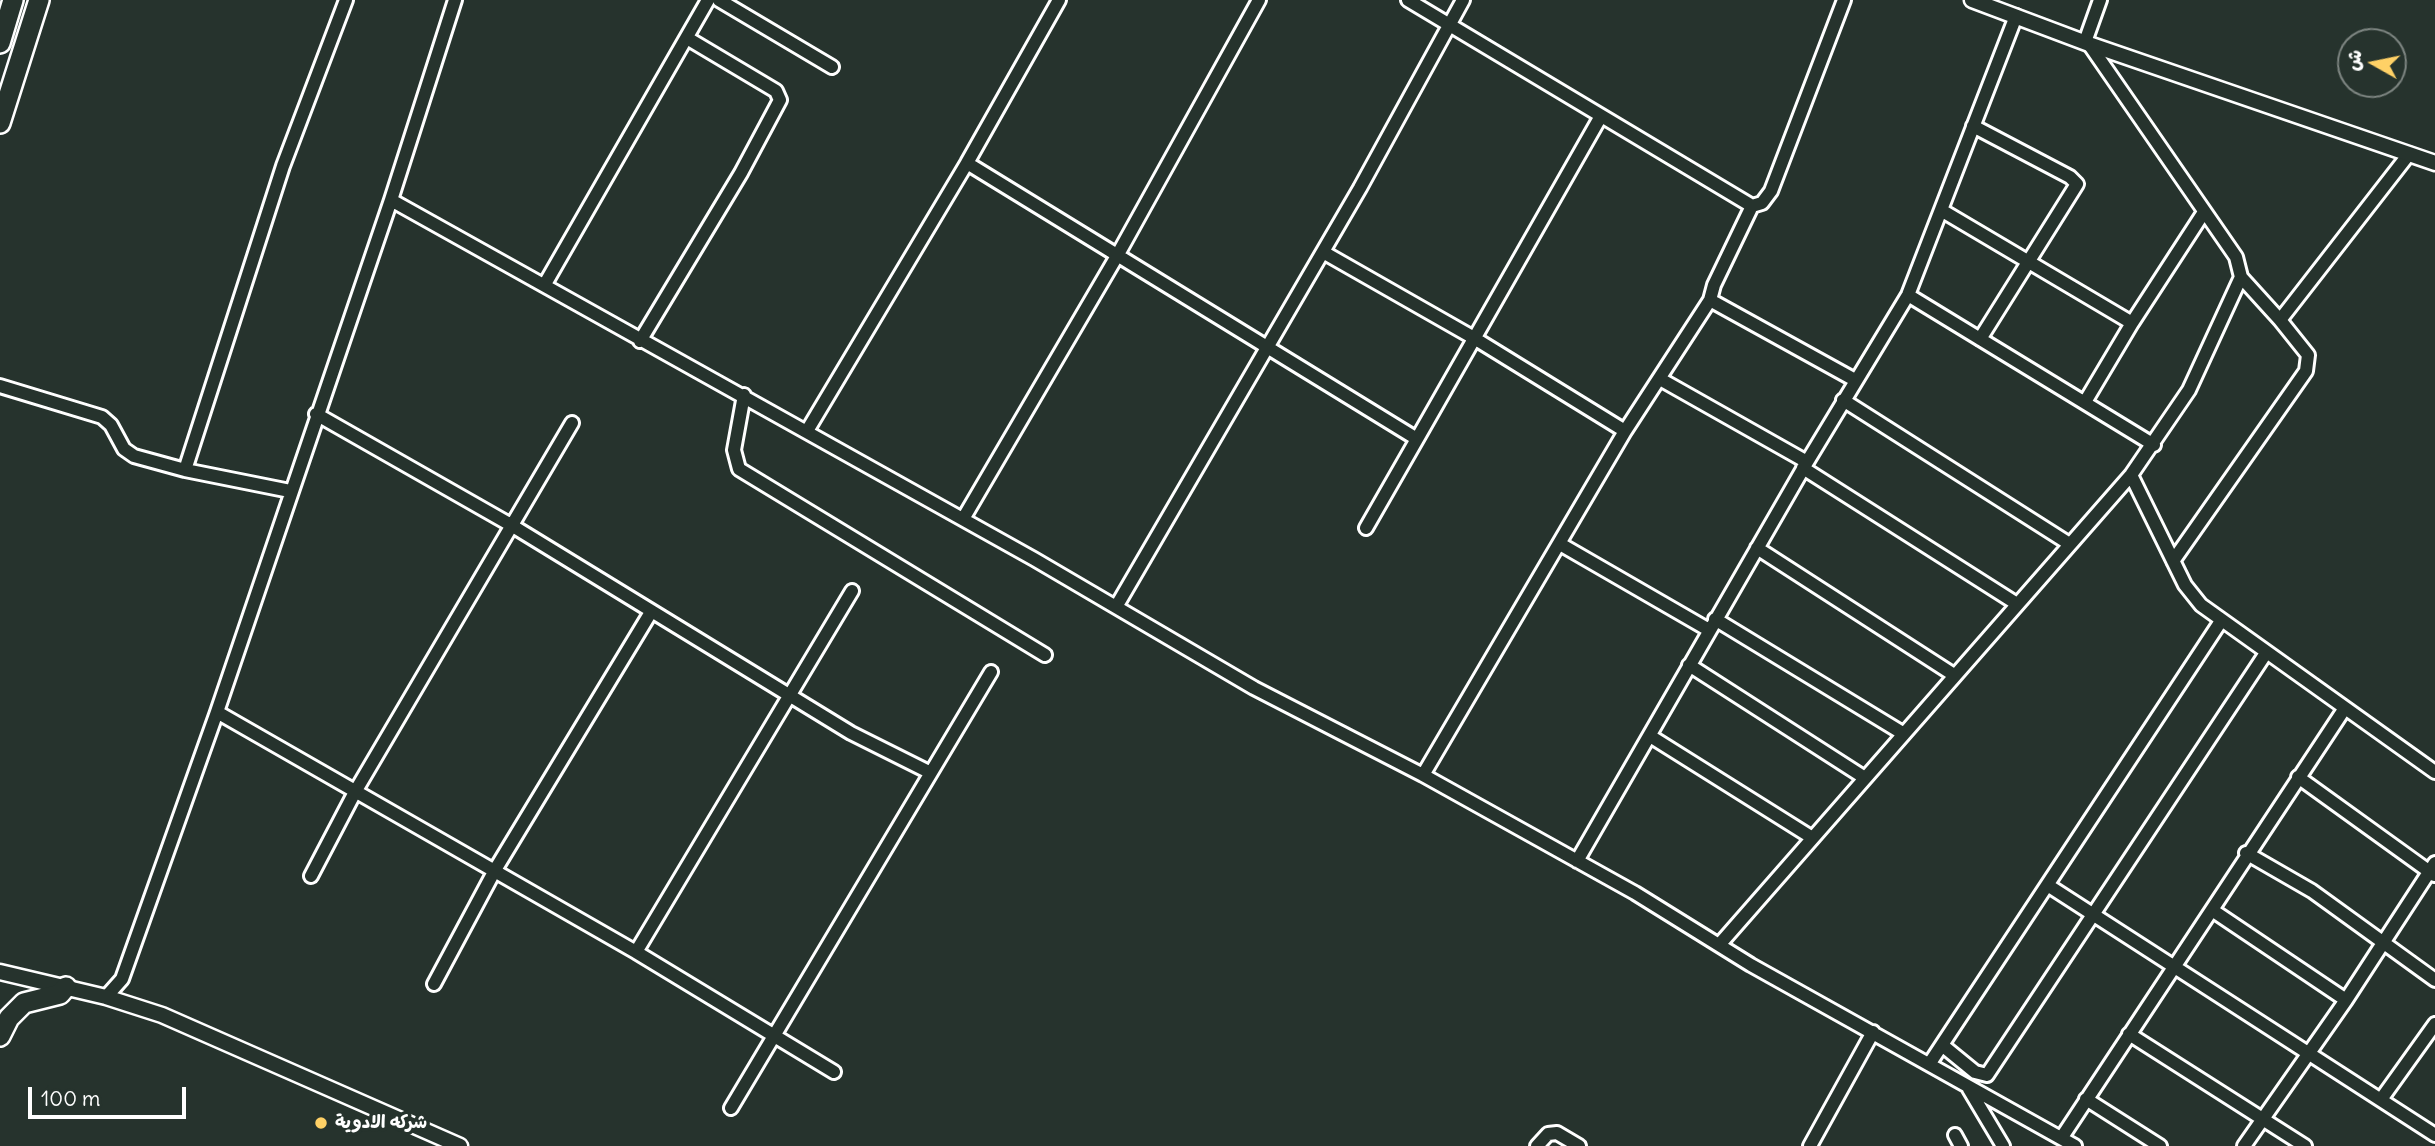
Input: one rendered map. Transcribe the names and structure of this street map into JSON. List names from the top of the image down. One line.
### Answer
{"places":["شركه الادوية"],"scale_bar":"100 m","north":"left"}
